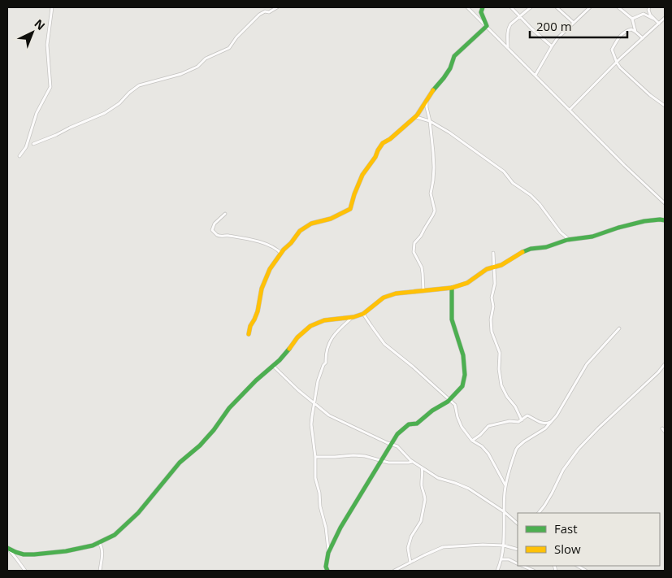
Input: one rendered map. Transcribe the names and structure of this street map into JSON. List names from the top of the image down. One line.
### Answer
{"legend":["Fast","Slow"],"scale_bar":"200 m","north":"top right"}
